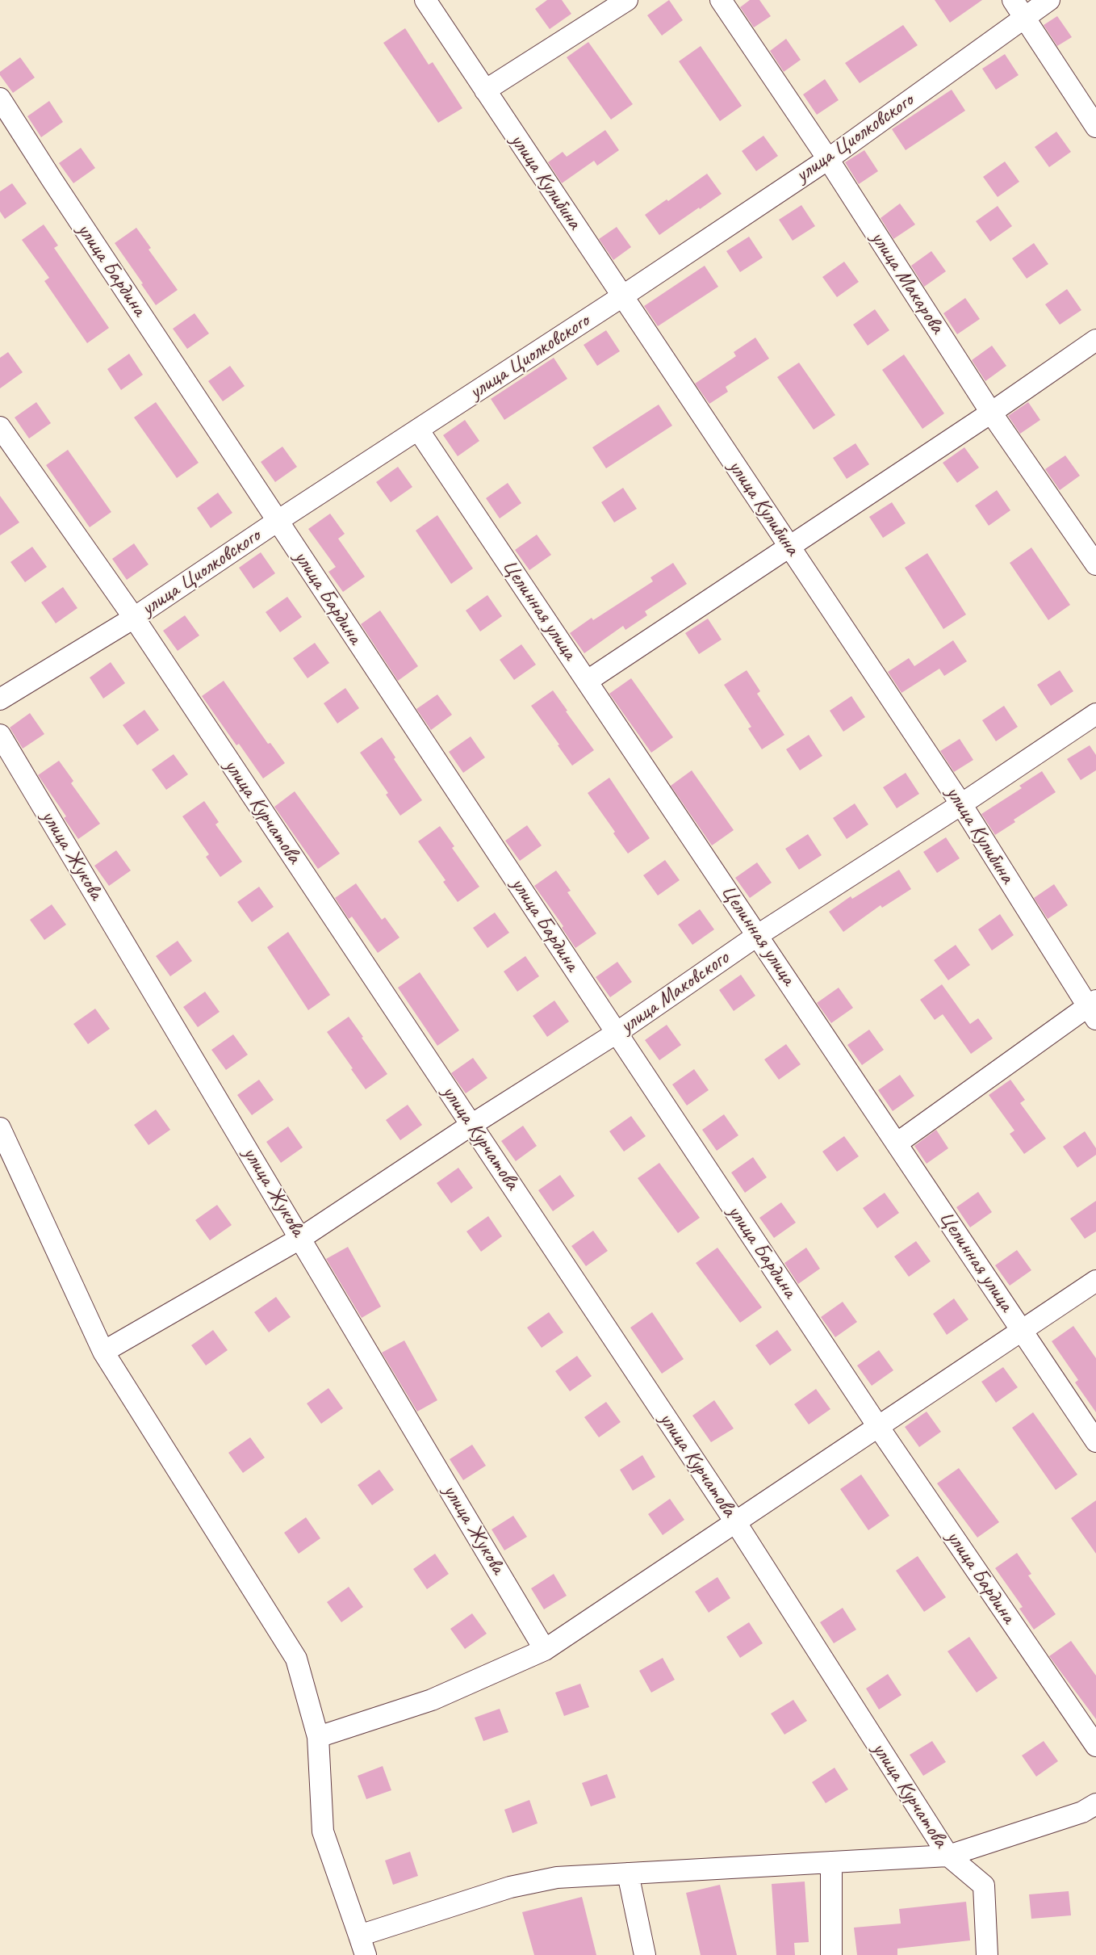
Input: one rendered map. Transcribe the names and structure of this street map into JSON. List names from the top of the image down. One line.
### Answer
{"streets":{"street":["улица Циолковского","улица Кулибина","улица Бардина","улица Макарова","Целинная улица","улица Курчатова","улица Жукова","улица Маковского"]},"crossings":[["улица Циолковского","улица Кулибина"],["улица Циолковского","улица Бардина"],["улица Циолковского","улица Макарова"],["улица Циолковского","Целинная улица"],["улица Циолковского","улица Курчатова"],["улица Кулибина","улица Маковского"],["улица Бардина","улица Маковского"],["Целинная улица","улица Маковского"],["улица Курчатова","улица Маковского"],["улица Жукова","улица Маковского"]]}
